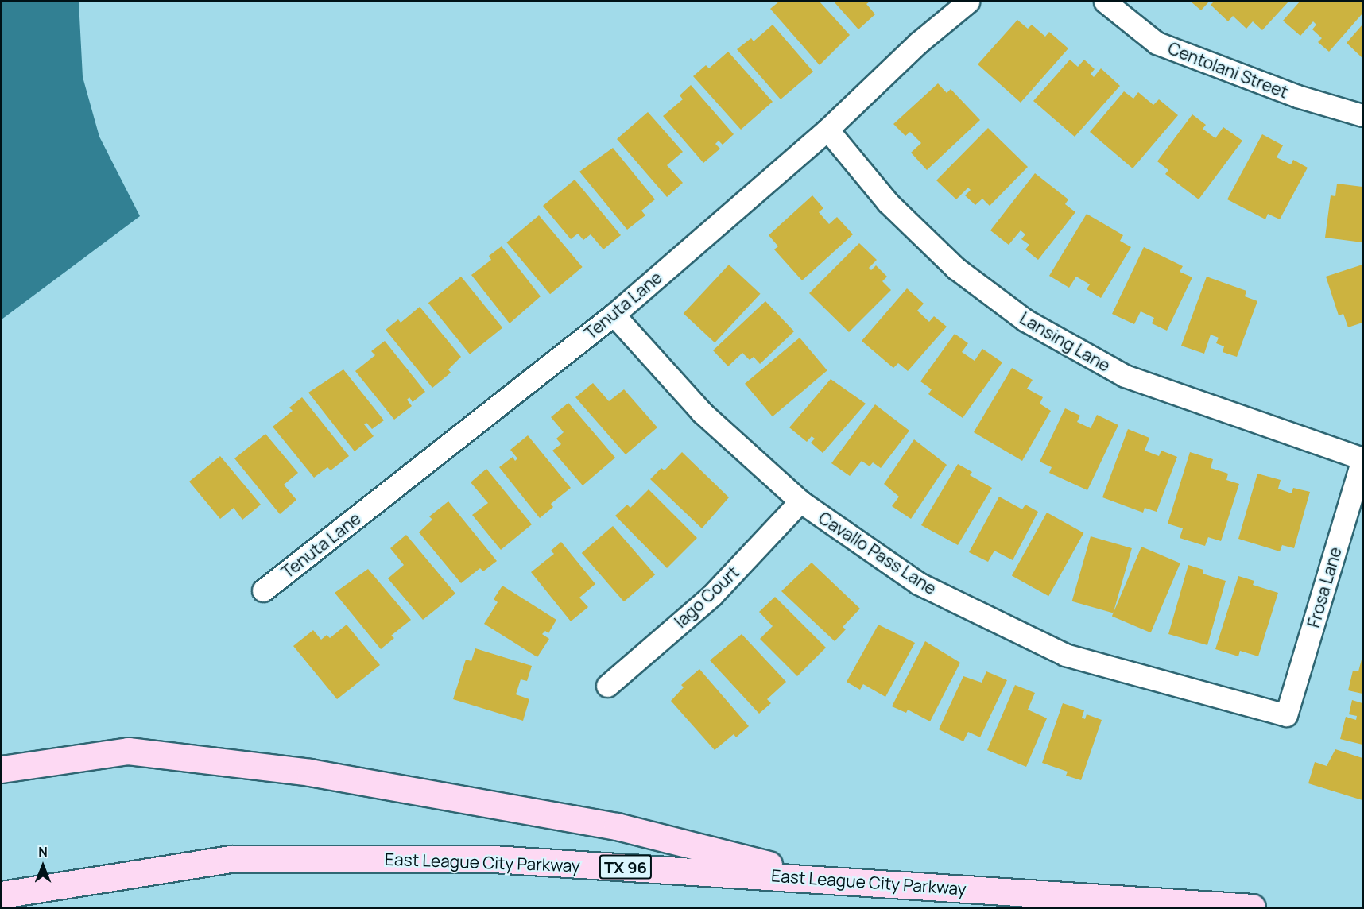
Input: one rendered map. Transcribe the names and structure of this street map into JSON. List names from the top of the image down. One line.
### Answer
{"streets":{"main road":["East League City Parkway","TX 96"],"street":["Centolani Street","Tenuta Lane","Lansing Lane","Cavallo Pass Lane","Frosa Lane","Iago Court"]},"crossings":[["Tenuta Lane","Lansing Lane"],["Tenuta Lane","Cavallo Pass Lane"],["Lansing Lane","Frosa Lane"],["Cavallo Pass Lane","Frosa Lane"],["Cavallo Pass Lane","Iago Court"]],"north":"top"}
